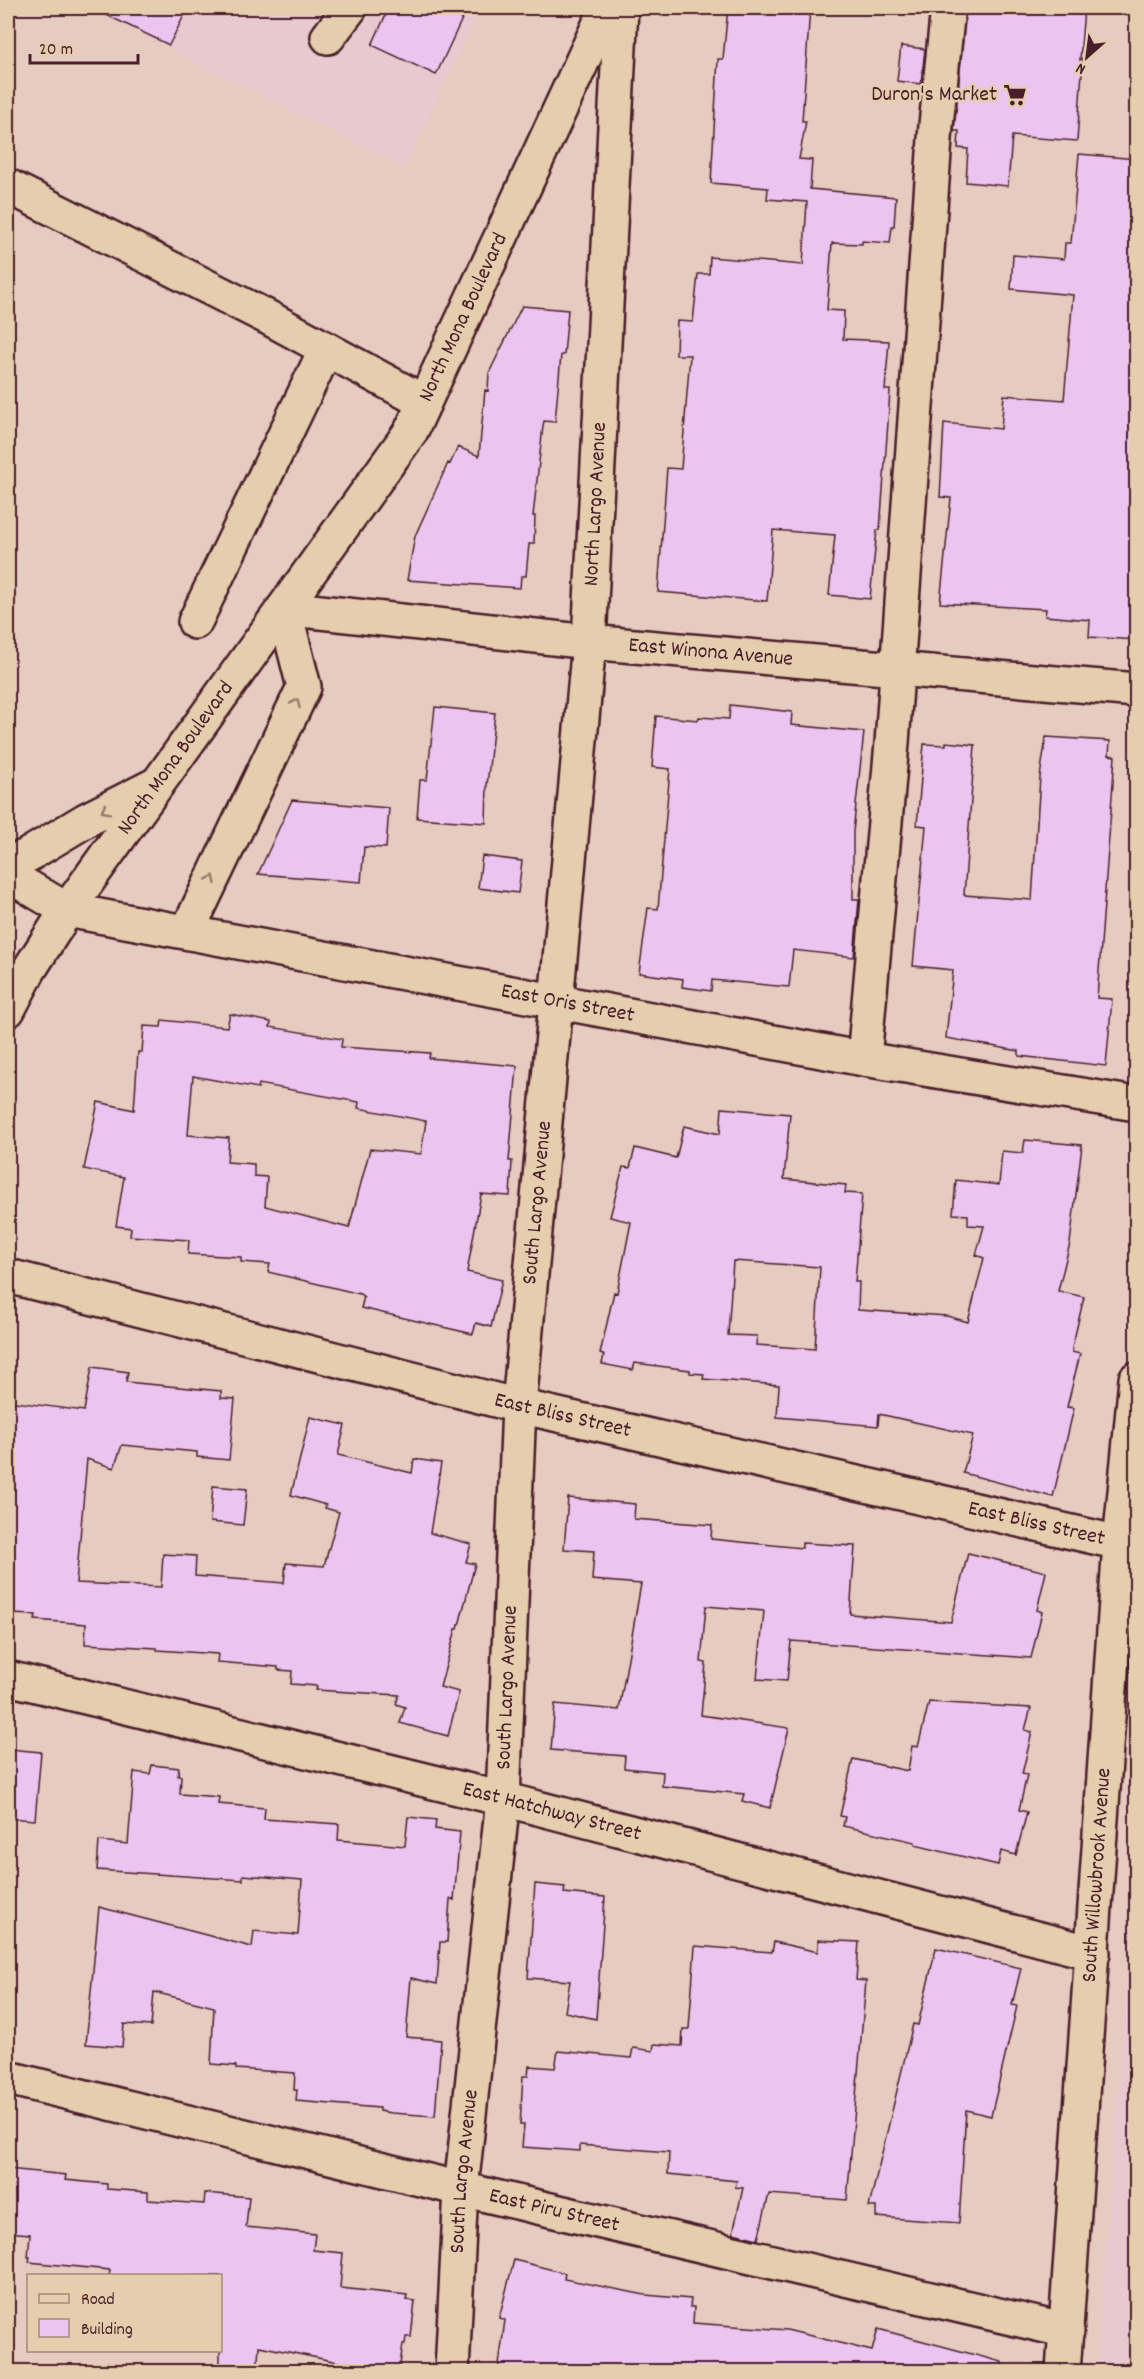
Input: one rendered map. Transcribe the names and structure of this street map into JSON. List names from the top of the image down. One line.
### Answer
{"streets":{"street":["North Mona Boulevard","North Largo Avenue","East Winona Avenue","East Oris Street","South Largo Avenue","East Bliss Street","East Hatchway Street","South Willowbrook Avenue","East Piru Street"]},"crossings":[["North Mona Boulevard","East Winona Avenue"],["North Mona Boulevard","East Oris Street"],["North Largo Avenue","East Winona Avenue"],["North Largo Avenue","East Oris Street"],["North Largo Avenue","South Largo Avenue"],["East Oris Street","South Largo Avenue"],["South Largo Avenue","East Bliss Street"],["South Largo Avenue","East Hatchway Street"],["South Largo Avenue","East Piru Street"],["East Bliss Street","South Willowbrook Avenue"],["East Hatchway Street","South Willowbrook Avenue"],["South Willowbrook Avenue","East Piru Street"]],"places":{"supermarket":["Duron's Market"]},"legend":["Road","Building"],"scale_bar":"20 m","north":"bottom left"}
